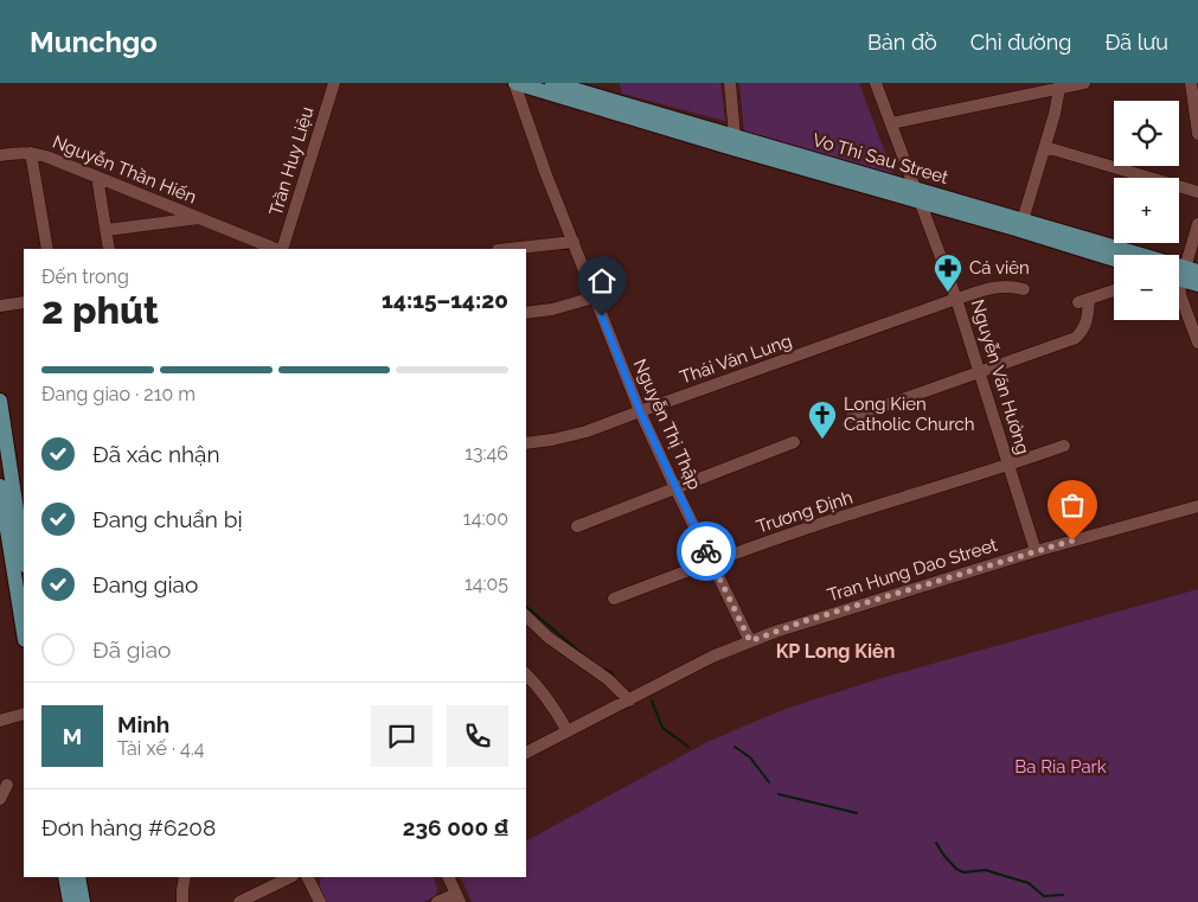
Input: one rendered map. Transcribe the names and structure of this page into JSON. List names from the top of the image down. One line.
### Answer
{"streets":{"main road":["Vo Thi Sau Street"],"street":["Trần Huy Liệu","Nguyễn Thần Hiến","Thái Văn Lung","Nguyễn Văn Hưởng","Nguyễn Thị Thập","Trương Định","Tran Hung Dao Street"]},"crossings":[["Vo Thi Sau Street","Nguyễn Văn Hưởng"],["Vo Thi Sau Street","Nguyễn Thị Thập"],["Thái Văn Lung","Nguyễn Văn Hưởng"],["Thái Văn Lung","Nguyễn Thị Thập"],["Nguyễn Văn Hưởng","Trương Định"],["Nguyễn Văn Hưởng","Tran Hung Dao Street"],["Nguyễn Thị Thập","Trương Định"],["Nguyễn Thị Thập","Tran Hung Dao Street"]],"districts":["KP Long Kiên"],"parks":["Ba Ria Park"],"places":{"pharmacy":["Cá viên"],"church":["Long Kien Catholic Church"]},"page":{"header":"Munchgo","nav":["Bản đồ","Chỉ đường","Đã lưu"],"map_buttons":["+","−"],"heading":["2 phút","Đến trong","14:15–14:20"],"panel":["Minh","Tài xế · 4.4","Đơn hàng #6208","236 000 ₫"],"bar":"Đang giao · 210 m","list":[["Đã xác nhận","13:46"],["Đang chuẩn bị","14:00"],["Đang giao","14:05"],"Đã giao"],"round":"M"}}
